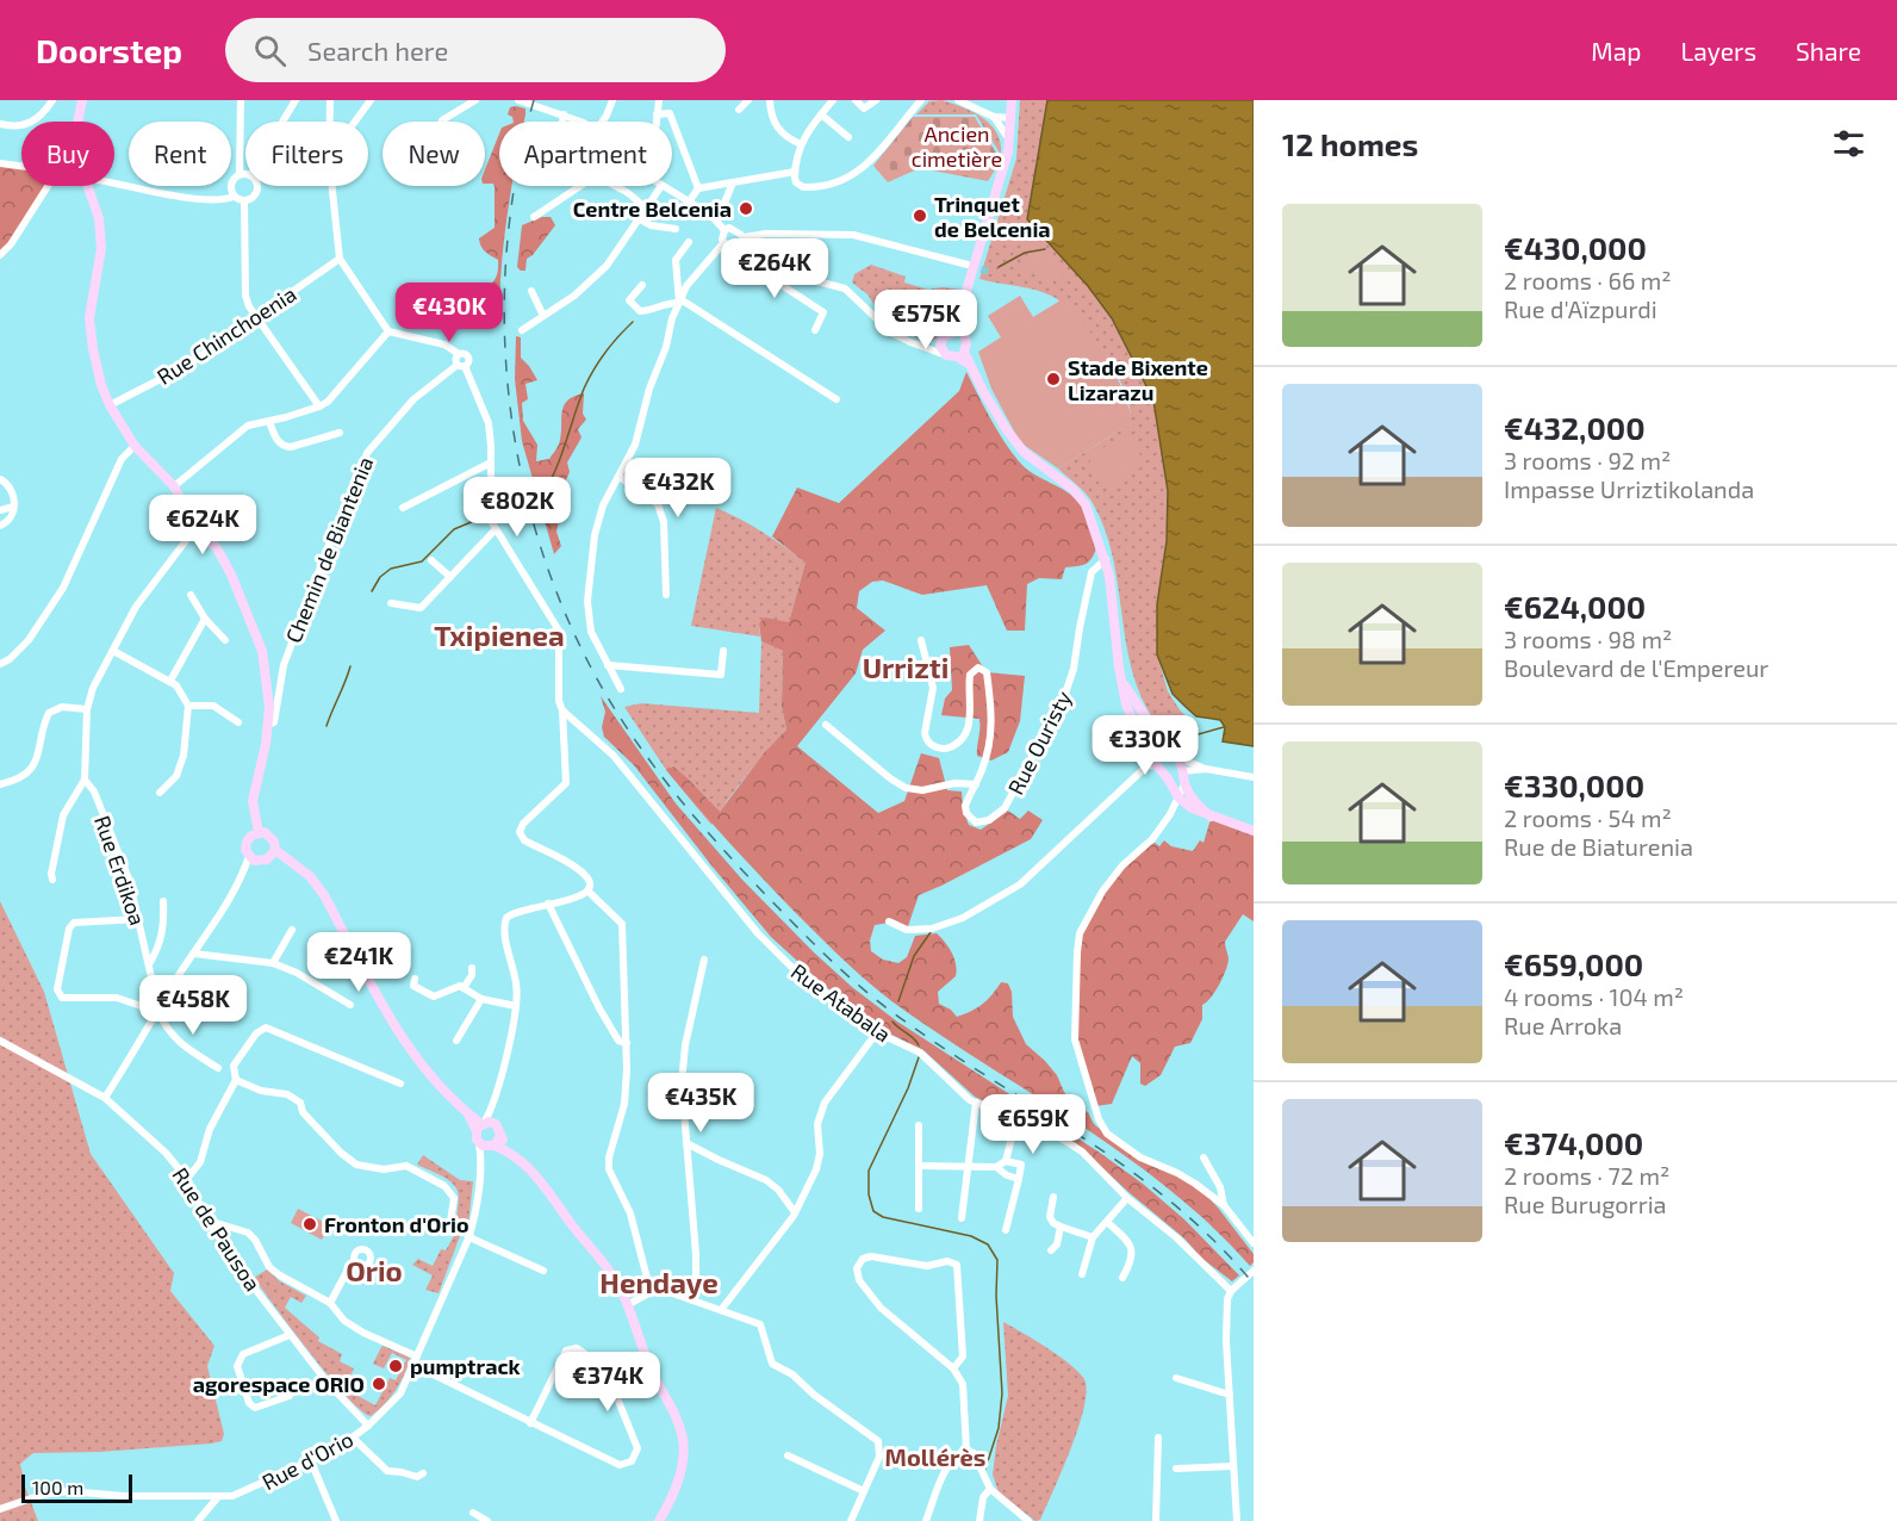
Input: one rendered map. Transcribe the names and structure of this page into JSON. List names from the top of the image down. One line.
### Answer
{"streets":{"street":["Rue Chinchoenia","Chemin de Biantenia","Rue Ouristy","Rue Erdikoa","Rue Atabala","Rue de Pausoa","Rue d'Orio"]},"crossings":[["Rue de Pausoa","Rue d'Orio"]],"districts":["Txipienea","Urrizti","Orio","Hendaye","Mollérès"],"parks":["Ancien cimetière"],"places":["Centre Belcenia","Trinquet de Belcenia","Stade Bixente Lizarazu","Fronton d'Orio","pumptrack","agorespace ORIO"],"scale_bar":"100 m","page":{"header":"Doorstep","search":"Search here","nav":["Map","Layers","Share"],"heading":"12 homes","chip":["Buy","Rent","Filters","New","Apartment"],"list":[{"name":"€430,000","note":"2 rooms · 66 m² · Rue d'Aïzpurdi"},{"name":"€432,000","note":"3 rooms · 92 m² · Impasse Urriztikolanda"},{"name":"€624,000","note":"3 rooms · 98 m² · Boulevard de l'Empereur"},{"name":"€330,000","note":"2 rooms · 54 m² · Rue de Biaturenia"},{"name":"€659,000","note":"4 rooms · 104 m² · Rue Arroka"},{"name":"€374,000","note":"2 rooms · 72 m² · Rue Burugorria"}],"price":["€264K","€430K","€575K","€432K","€802K","€624K","€330K","€241K","€458K","€435K","€659K","€374K"],"scale":"100 m"}}
